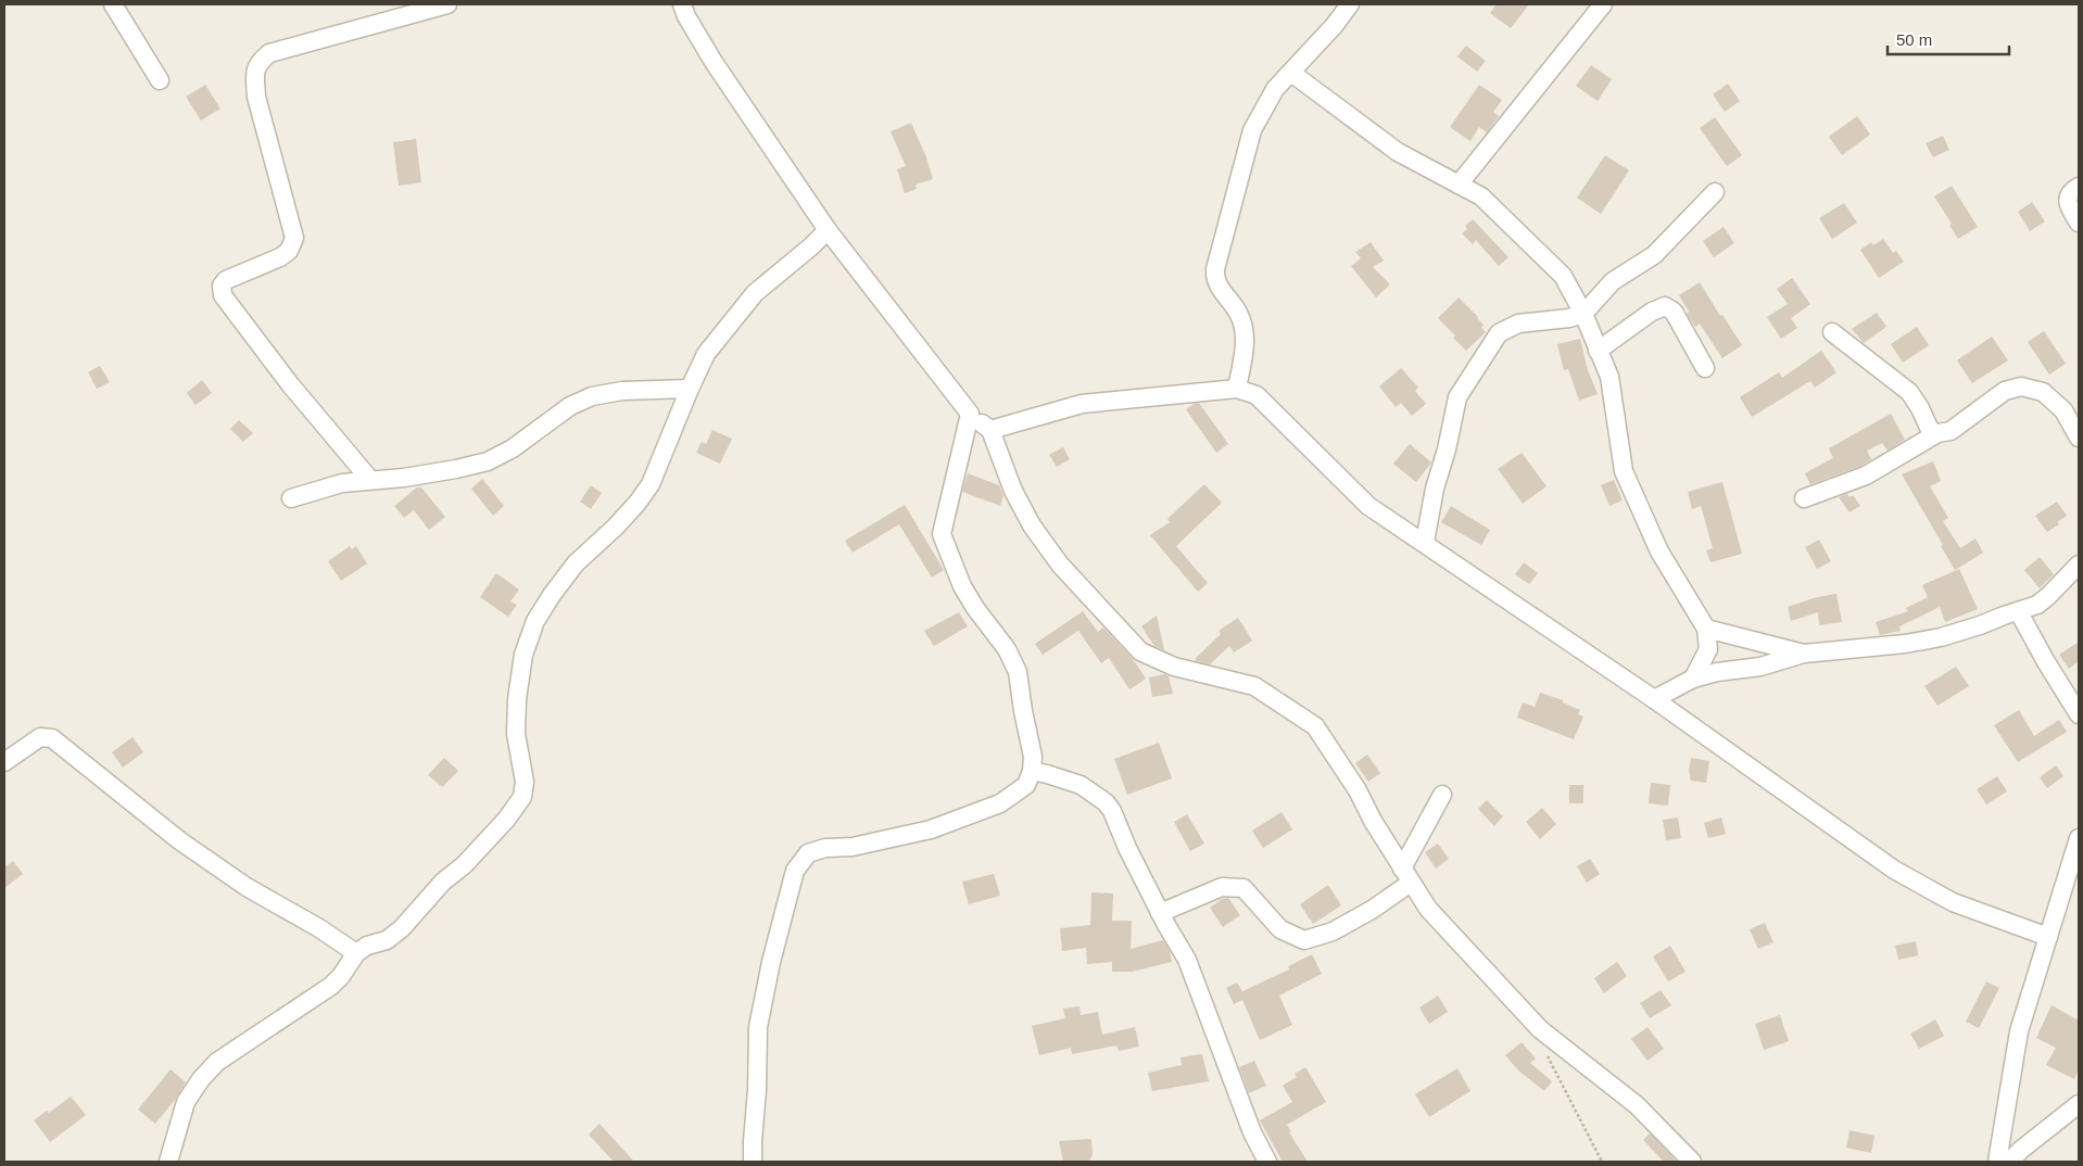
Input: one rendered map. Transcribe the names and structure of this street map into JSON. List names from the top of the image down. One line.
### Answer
{"scale_bar":"50 m"}
